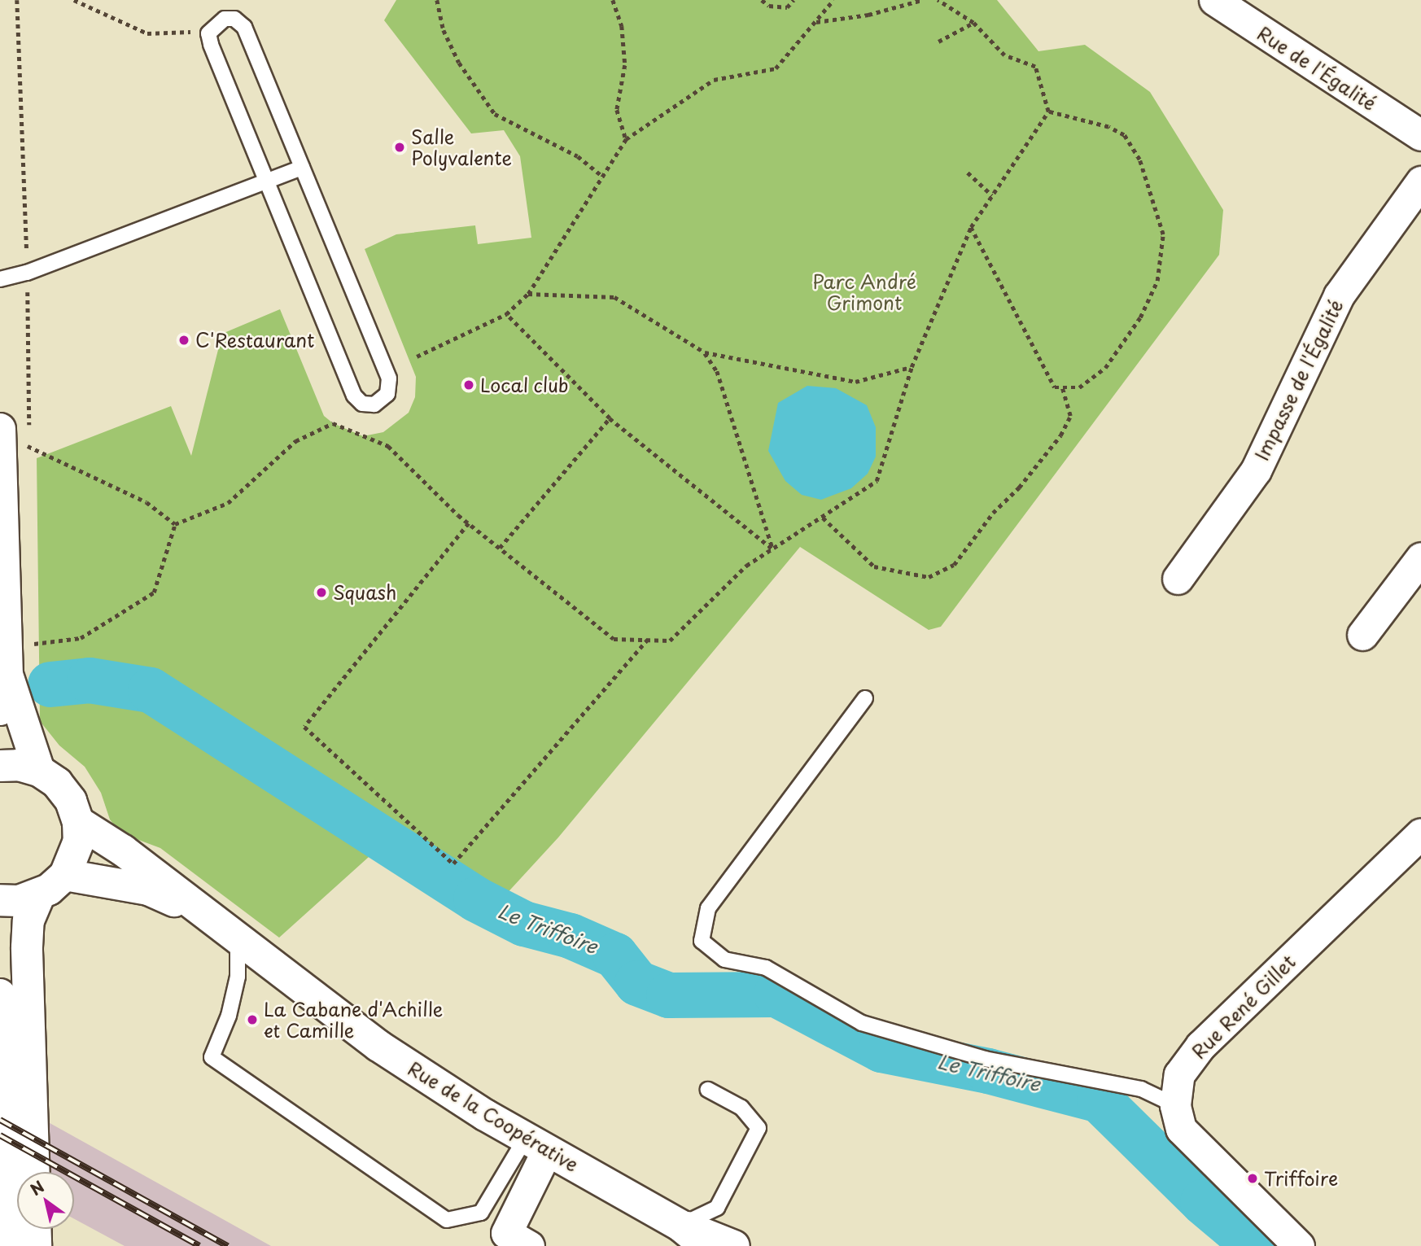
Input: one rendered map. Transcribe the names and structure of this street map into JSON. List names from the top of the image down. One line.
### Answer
{"streets":{"street":["Rue de l'Égalité","Impasse de l'Égalité","Rue René Gillet","Rue de la Coopérative"]},"water":["Le Triffoire"],"parks":["Parc André Grimont"],"places":["Salle Polyvalente","C'Restaurant","Local club","Squash","La Cabane d'Achille et Camille","Triffoire"],"north":"top left"}
